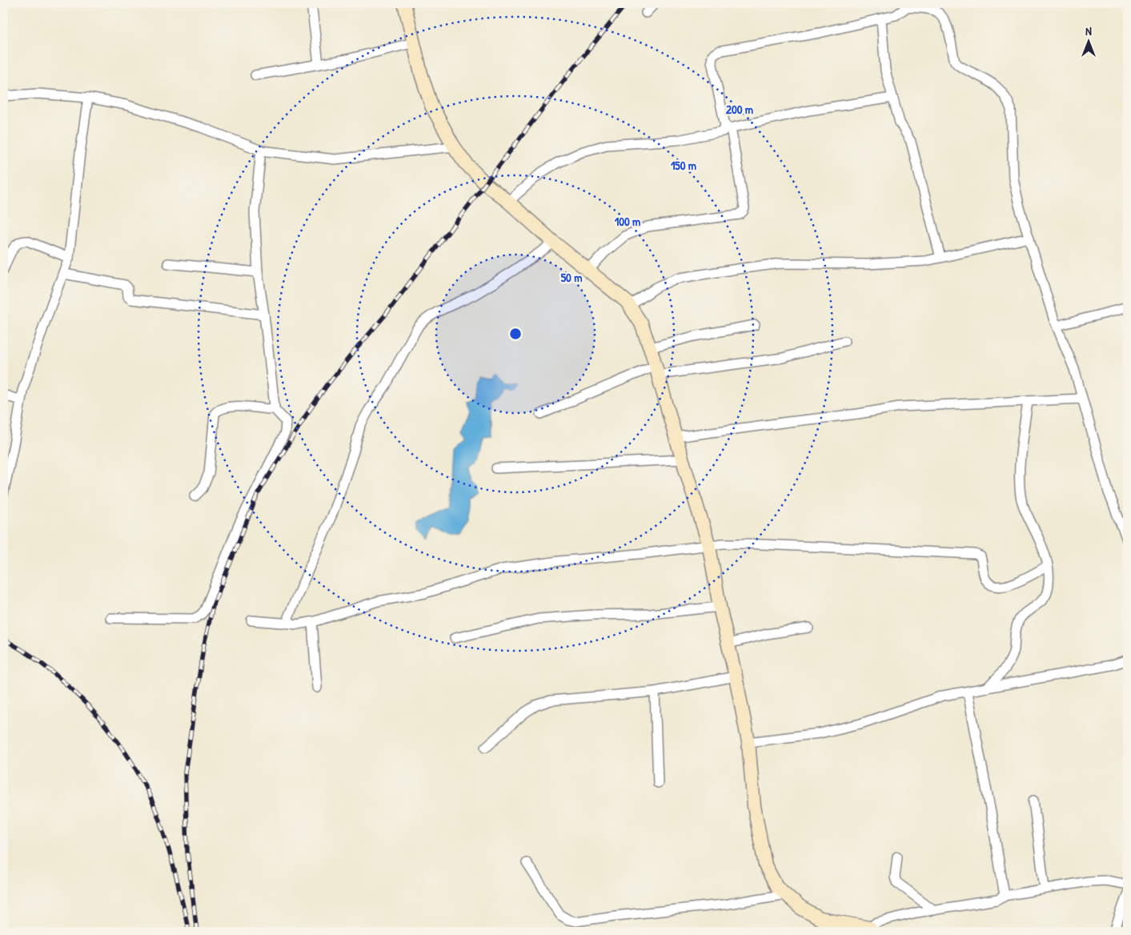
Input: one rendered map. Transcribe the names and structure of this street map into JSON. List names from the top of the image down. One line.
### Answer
{"north":"top","rings":["200 m","150 m","100 m","50 m"]}
